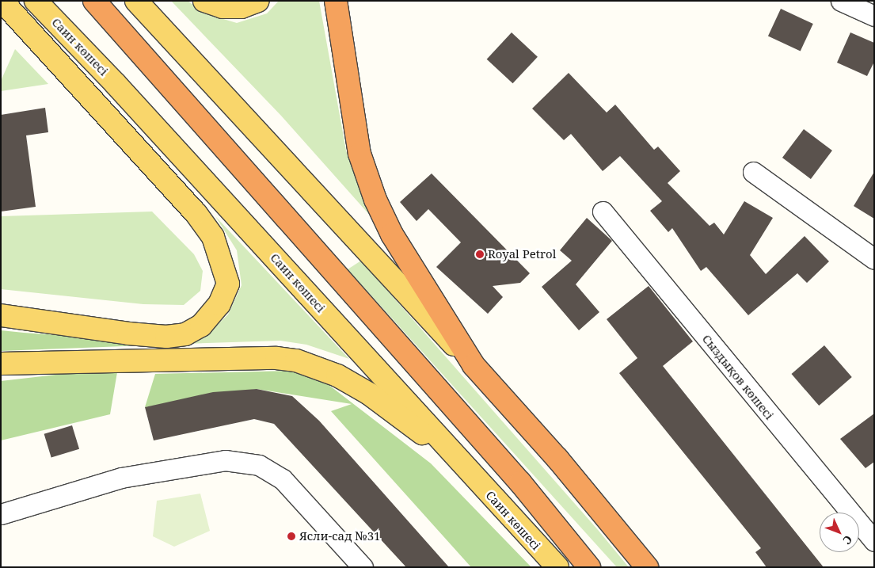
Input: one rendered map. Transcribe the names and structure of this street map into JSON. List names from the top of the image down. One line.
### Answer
{"streets":{"main road":["Саин көшесі"],"street":["Сыздықов көшесі"]},"places":["Royal Petrol","Ясли-сад №31"],"north":"bottom right"}
